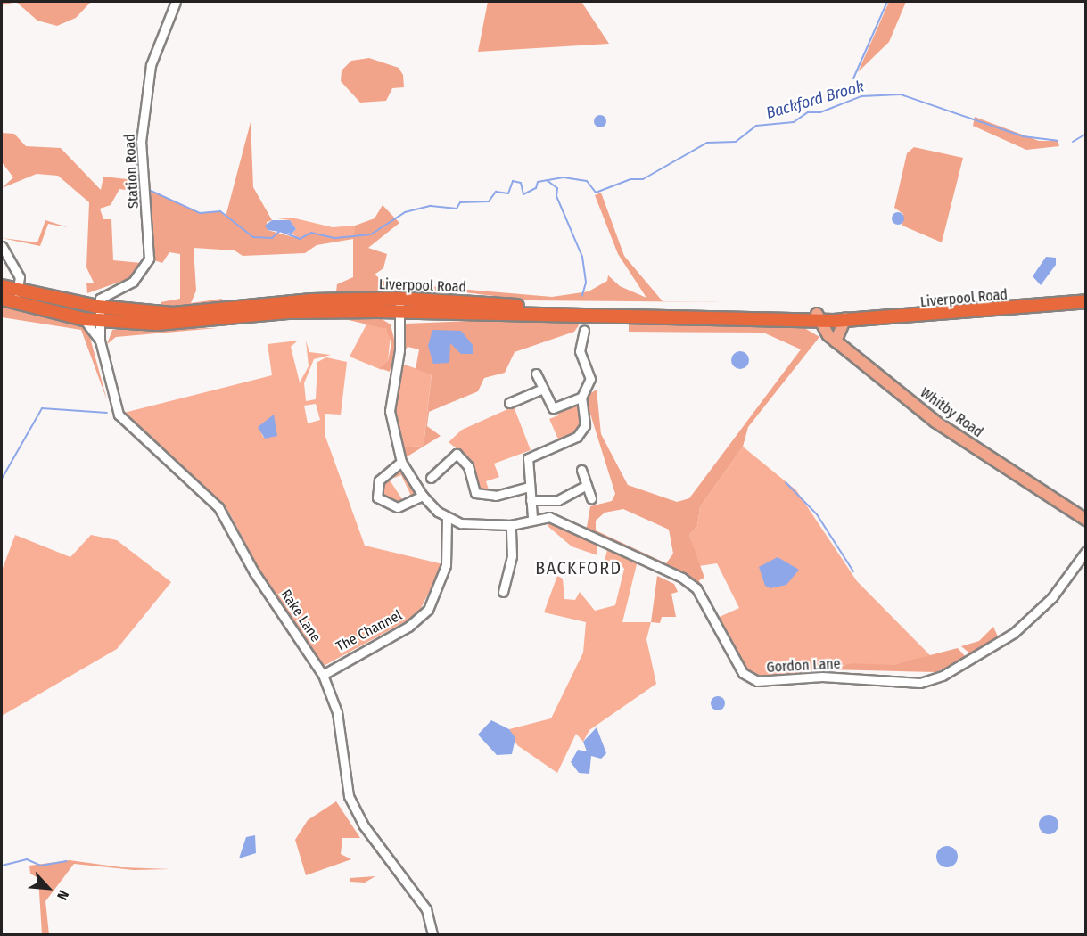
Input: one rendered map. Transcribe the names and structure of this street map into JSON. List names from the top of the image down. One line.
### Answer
{"streets":{"highway":["Liverpool Road"],"main road":["Whitby Road"],"street":["Station Road","Rake Lane","The Channel","Gordon Lane"]},"crossings":[["Station Road","Liverpool Road"],["Liverpool Road","Whitby Road"],["Liverpool Road","Rake Lane"],["Rake Lane","The Channel"],["The Channel","Gordon Lane"]],"districts":["BACKFORD"],"water":["Backford Brook"],"north":"bottom right"}
